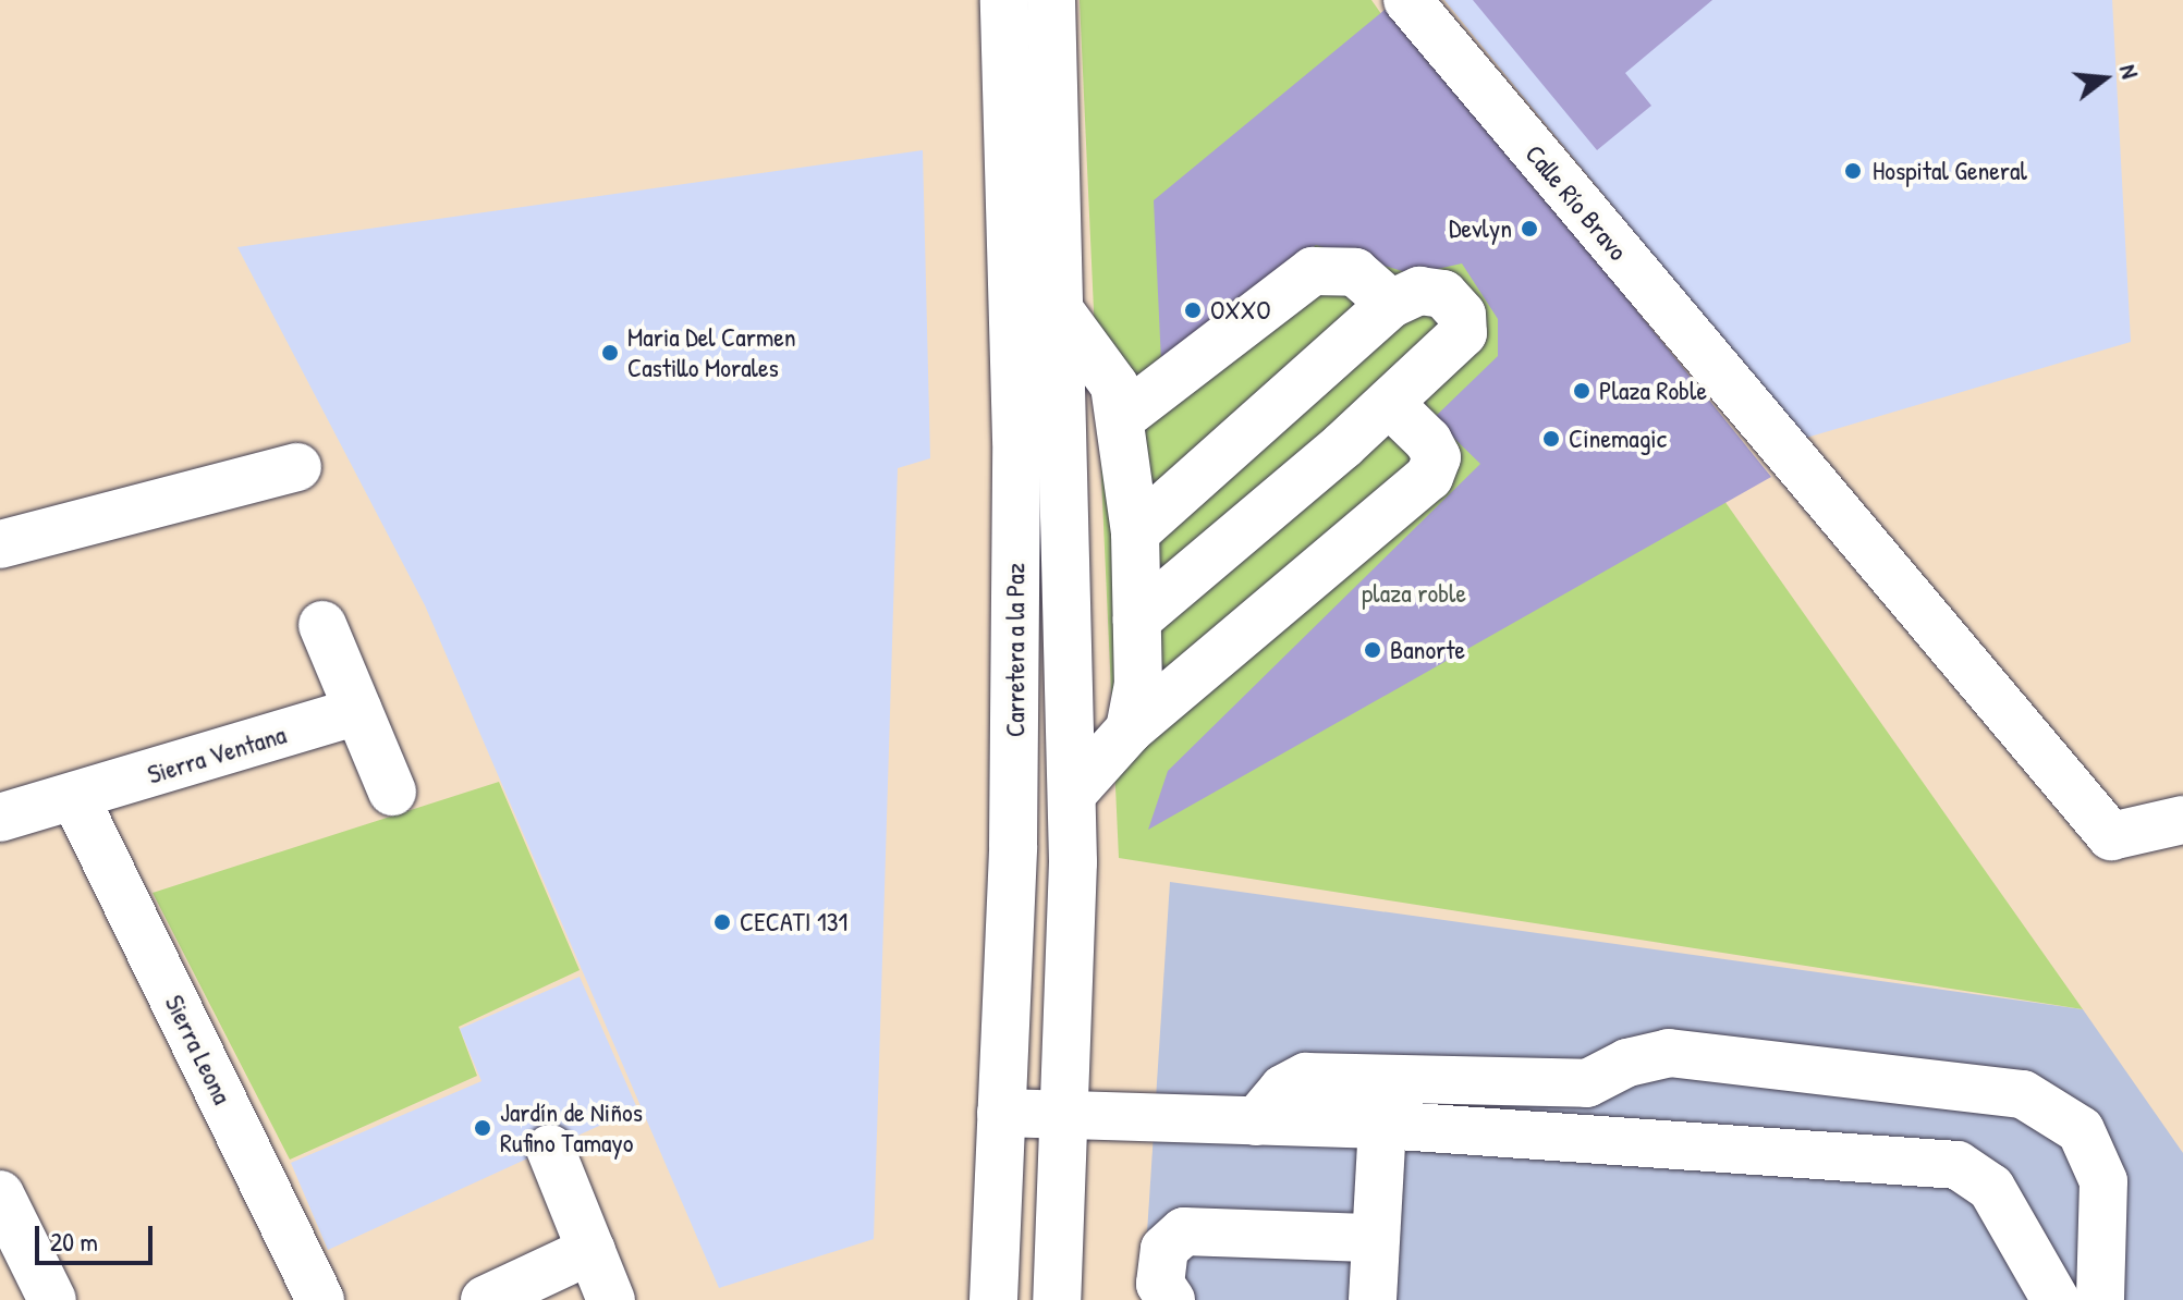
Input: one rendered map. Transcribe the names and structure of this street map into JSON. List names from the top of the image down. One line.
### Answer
{"streets":{"street":["Calle Río Bravo","Carretera a la Paz","Sierra Ventana","Sierra Leona"]},"crossings":[["Sierra Ventana","Sierra Leona"]],"parks":["plaza roble"],"places":["Hospital General","Devlyn","OXXO","Maria Del Carmen Castillo Morales","Plaza Roble","Cinemagic","Banorte","CECATI 131","Jardín de Niños Rufino Tamayo"],"scale_bar":"20 m","north":"right"}
